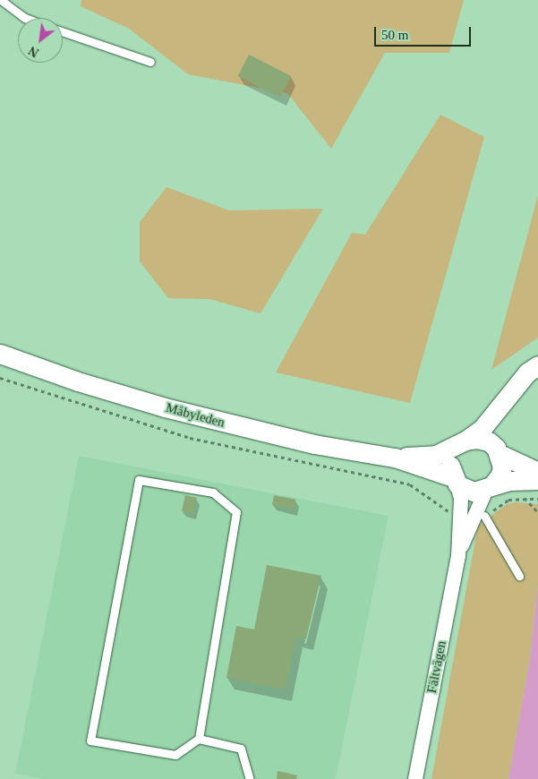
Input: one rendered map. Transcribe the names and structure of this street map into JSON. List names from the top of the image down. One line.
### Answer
{"streets":{"street":["Måbyleden","Fältvägen"]},"crossings":[["Måbyleden","Fältvägen"]],"scale_bar":"50 m","north":"bottom left"}
